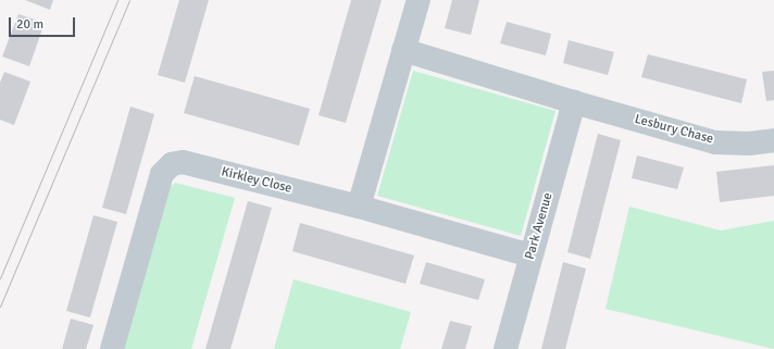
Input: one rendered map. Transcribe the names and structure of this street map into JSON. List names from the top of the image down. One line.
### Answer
{"streets":{"street":["Lesbury Chase","Kirkley Close","Park Avenue"]},"crossings":[["Lesbury Chase","Park Avenue"],["Kirkley Close","Park Avenue"]],"scale_bar":"20 m"}
